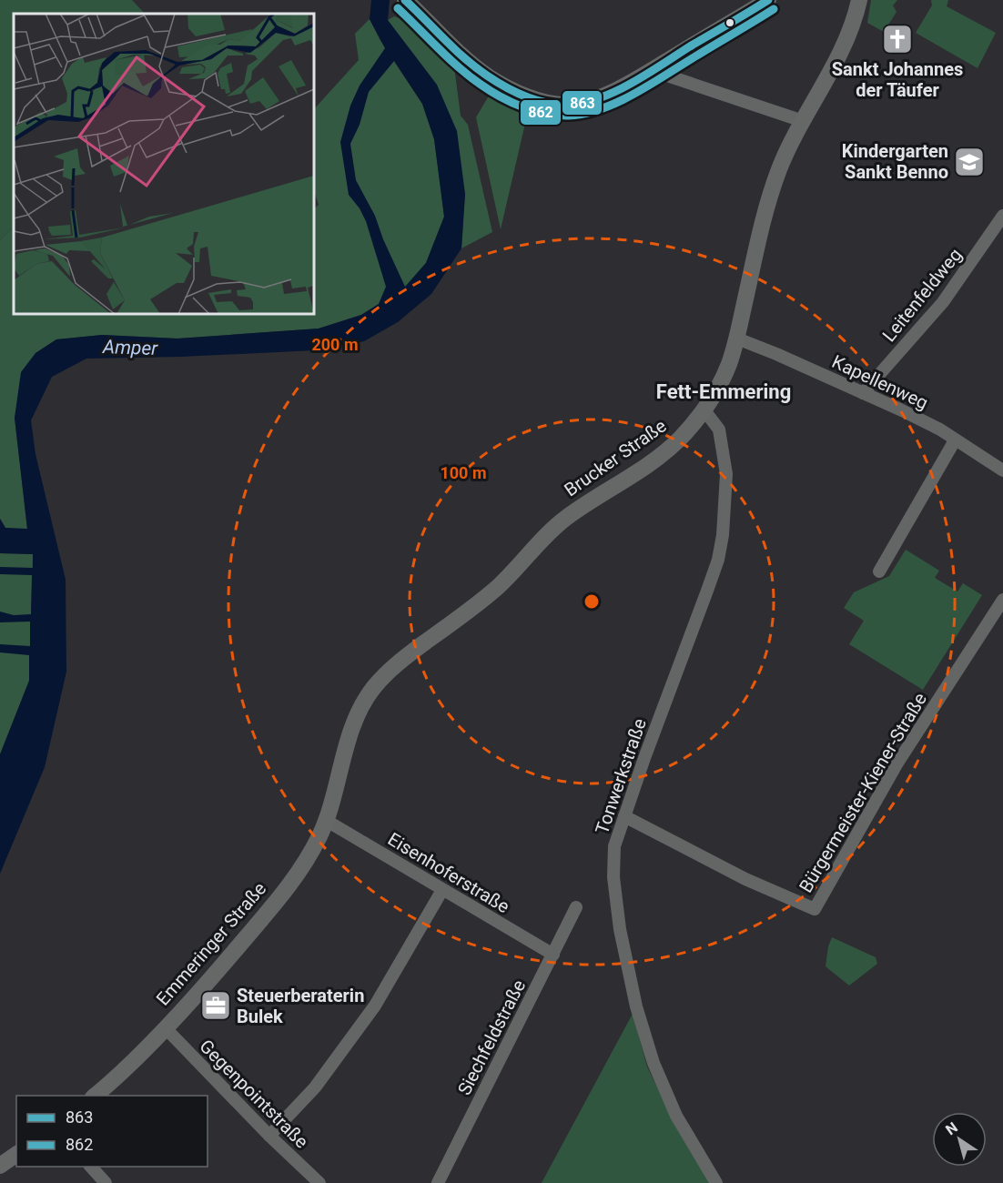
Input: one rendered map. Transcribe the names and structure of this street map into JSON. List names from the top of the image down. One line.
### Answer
{"streets":{"street":["Leitenfeldweg","Kapellenweg","Brucker Straße","Tonwerkstraße","Bürgermeister-Kiener-Straße","Eisenhoferstraße","Emmeringer Straße","Siechfeldstraße","Gegenpointstraße"]},"crossings":[["Leitenfeldweg","Kapellenweg"],["Kapellenweg","Brucker Straße"],["Brucker Straße","Tonwerkstraße"],["Brucker Straße","Emmeringer Straße"],["Tonwerkstraße","Bürgermeister-Kiener-Straße"],["Eisenhoferstraße","Emmeringer Straße"],["Eisenhoferstraße","Siechfeldstraße"],["Emmeringer Straße","Gegenpointstraße"]],"districts":["Fett-Emmering"],"water":["Amper"],"places":{"church":["Sankt Johannes der Täufer"],"school or university":["Kindergarten Sankt Benno"],"office":["Steuerberaterin Bulek"]},"lines":["transit line 863","transit line 862"],"legend":["863","862"],"north":"top left","rings":["200 m","100 m"]}
